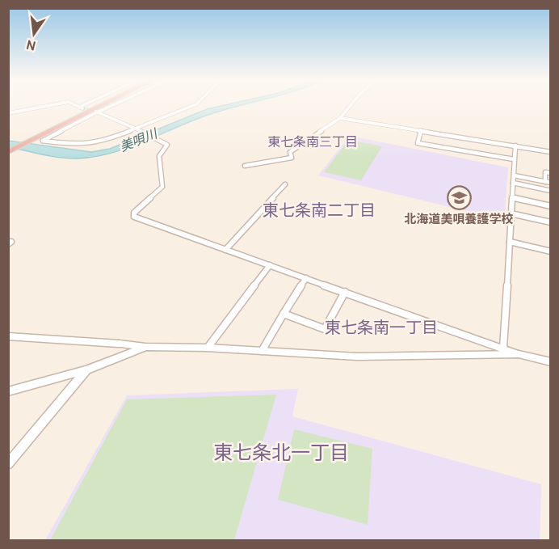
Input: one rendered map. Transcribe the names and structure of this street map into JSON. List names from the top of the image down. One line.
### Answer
{"districts":["東七条南三丁目","東七条南二丁目","東七条南一丁目","東七条北一丁目"],"water":["美唄川"],"places":{"school or university":["北海道美唄養護学校"]},"north":"bottom"}
